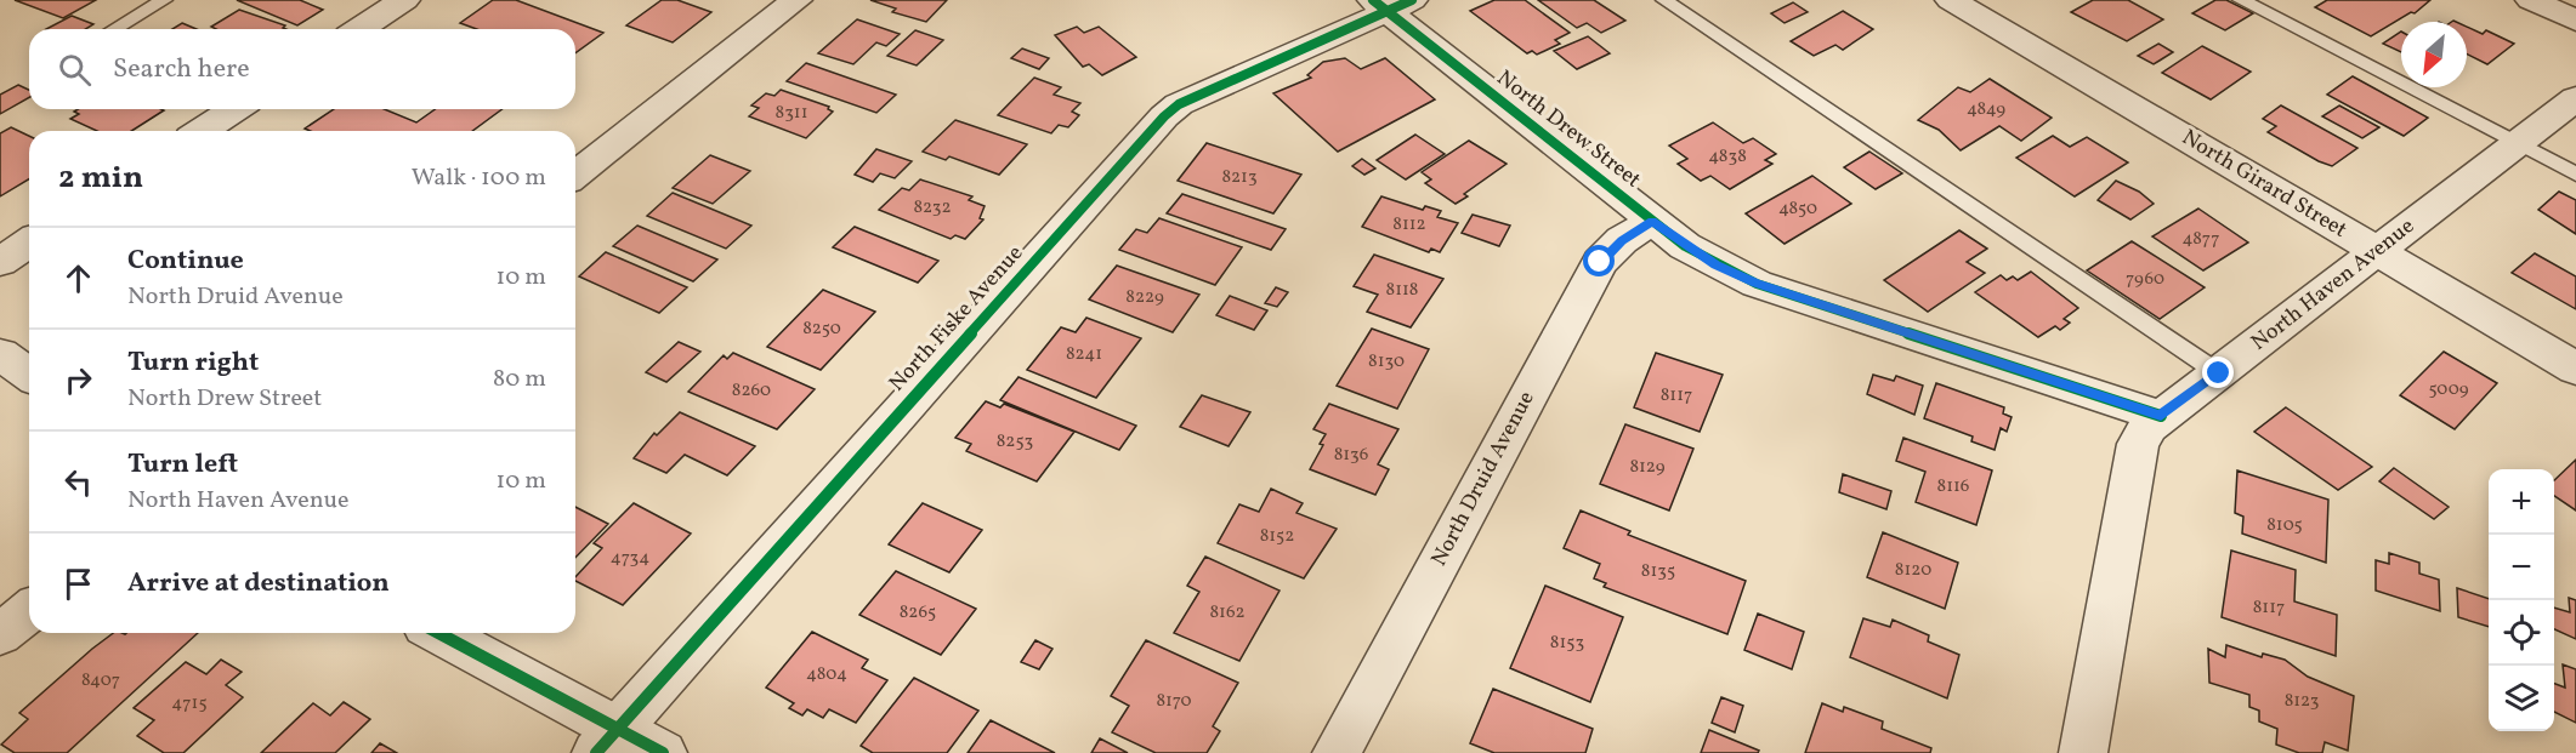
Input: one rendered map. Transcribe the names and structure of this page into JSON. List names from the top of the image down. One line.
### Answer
{"streets":{"street":["North Drew Street","North Girard Street","North Haven Avenue","North Fiske Avenue","North Druid Avenue"]},"crossings":[["North Drew Street","North Haven Avenue"],["North Drew Street","North Fiske Avenue"],["North Drew Street","North Druid Avenue"],["North Girard Street","North Haven Avenue"]],"house_numbers":["4849","8311","4838","8213","8232","4850","8112","4877","7960","8118","8229","8250","8241","8130","5009","8260","8117","8253","8136","8129","8116","8105","8152","4734","8120","8135","8117","8265","8162","8153","4804","8407","8170","8123","4715"],"north":"bottom left","page":{"search":"Search here","heading":["2 min","Walk · 100 m"],"list":[["Continue","North Druid Avenue","10 m"],["Turn right","North Drew Street","80 m"],["Turn left","North Haven Avenue","10 m"],"Arrive at destination"],"map_buttons":["+","−"]}}
